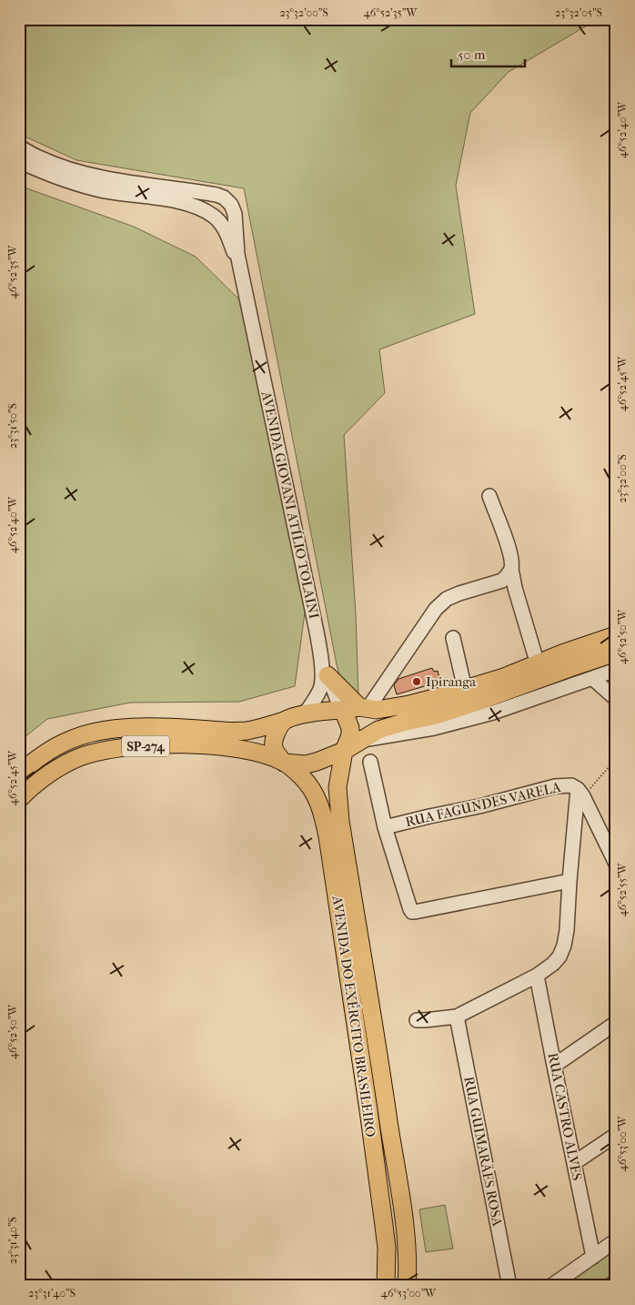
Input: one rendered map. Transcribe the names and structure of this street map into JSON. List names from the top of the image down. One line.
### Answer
{"streets":{"main road":["SP-274","AVENIDA DO EXÉRCITO BRASILEIRO"],"street":["AVENIDA GIOVANI ATÍLIO TOLAINI","RUA FAGUNDES VARELA","RUA CASTRO ALVES","RUA GUIMARÃES ROSA"]},"crossings":[["SP-274","AVENIDA DO EXÉRCITO BRASILEIRO"]],"places":["Ipiranga"],"scale_bar":"50 m","coordinates":["23°32'00\"S","46°52'35\"W","23°32'05\"S","46°52'40\"W","46°52'45\"W","23°31'50\"S","46°52'50\"W","46°52'55\"W","46°53'00\"W","23°31'40\"S"]}
